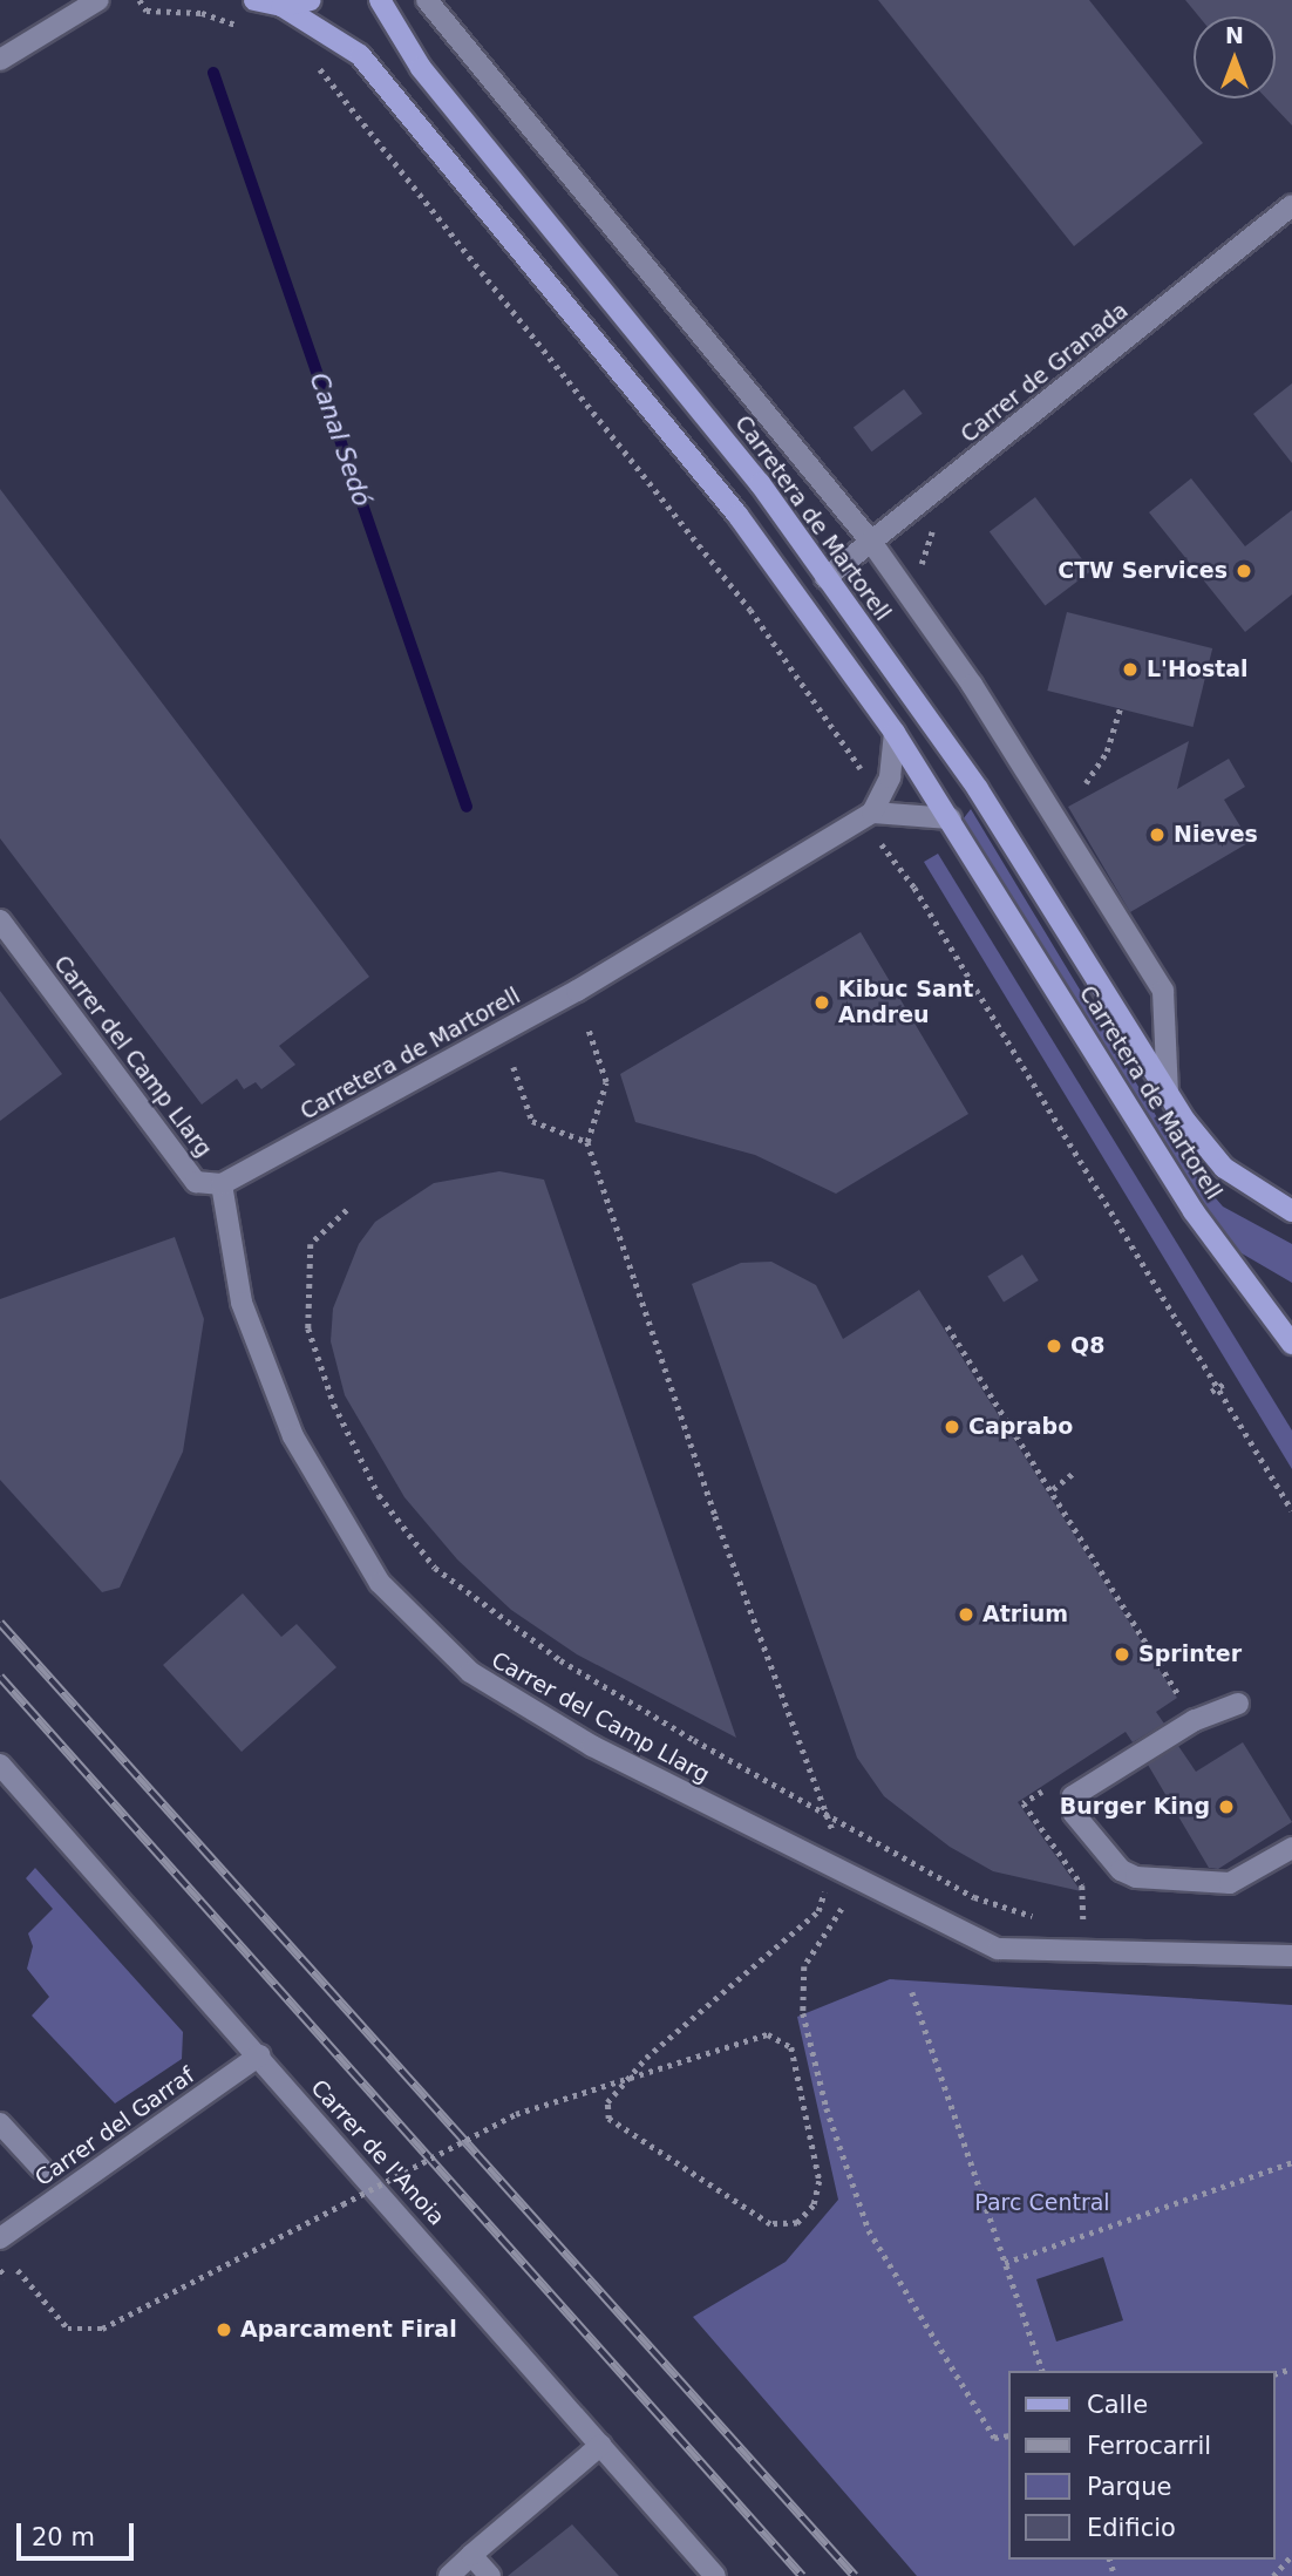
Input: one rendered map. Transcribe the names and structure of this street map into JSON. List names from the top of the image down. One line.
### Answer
{"streets":{"main road":["Carretera de Martorell"],"street":["Carrer de Granada","Carrer del Camp Llarg","Carrer del Garraf","Carrer de l'Anoia"]},"crossings":[["Carrer de Granada","Carretera de Martorell"],["Carretera de Martorell","Carrer del Camp Llarg"],["Carrer del Garraf","Carrer de l'Anoia"]],"water":["Canal Sedó"],"parks":["Parc Central"],"places":["CTW Services","L'Hostal","Nieves","Kibuc Sant Andreu","Q8","Caprabo","Atrium","Sprinter","Burger King","Aparcament Firal"],"legend":["Calle","Ferrocarril","Parque","Edificio"],"scale_bar":"20 m","north":"top"}
